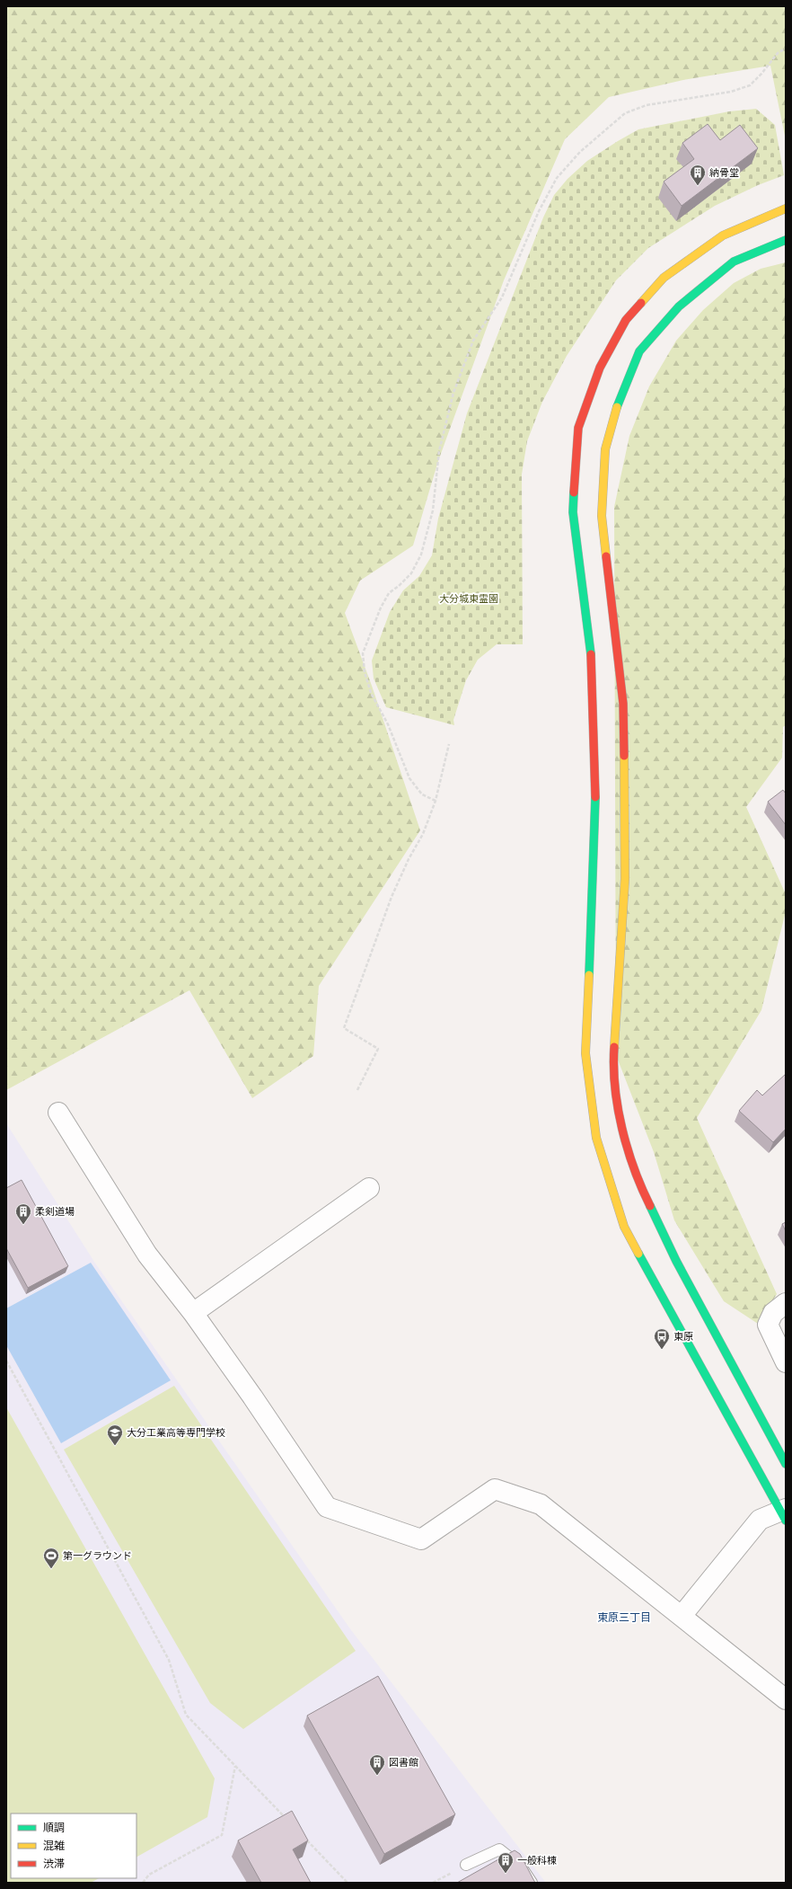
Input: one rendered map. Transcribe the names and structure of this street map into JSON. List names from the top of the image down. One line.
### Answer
{"districts":["東原三丁目"],"parks":["大分城東霊園"],"places":{"building":["納骨堂","柔剣道場","図書館","一般科棟"],"bus stop":["東原"],"school or university":["大分工業高等専門学校"],"sports":["第一グラウンド"]},"legend":["順調","混雑","渋滞"]}
